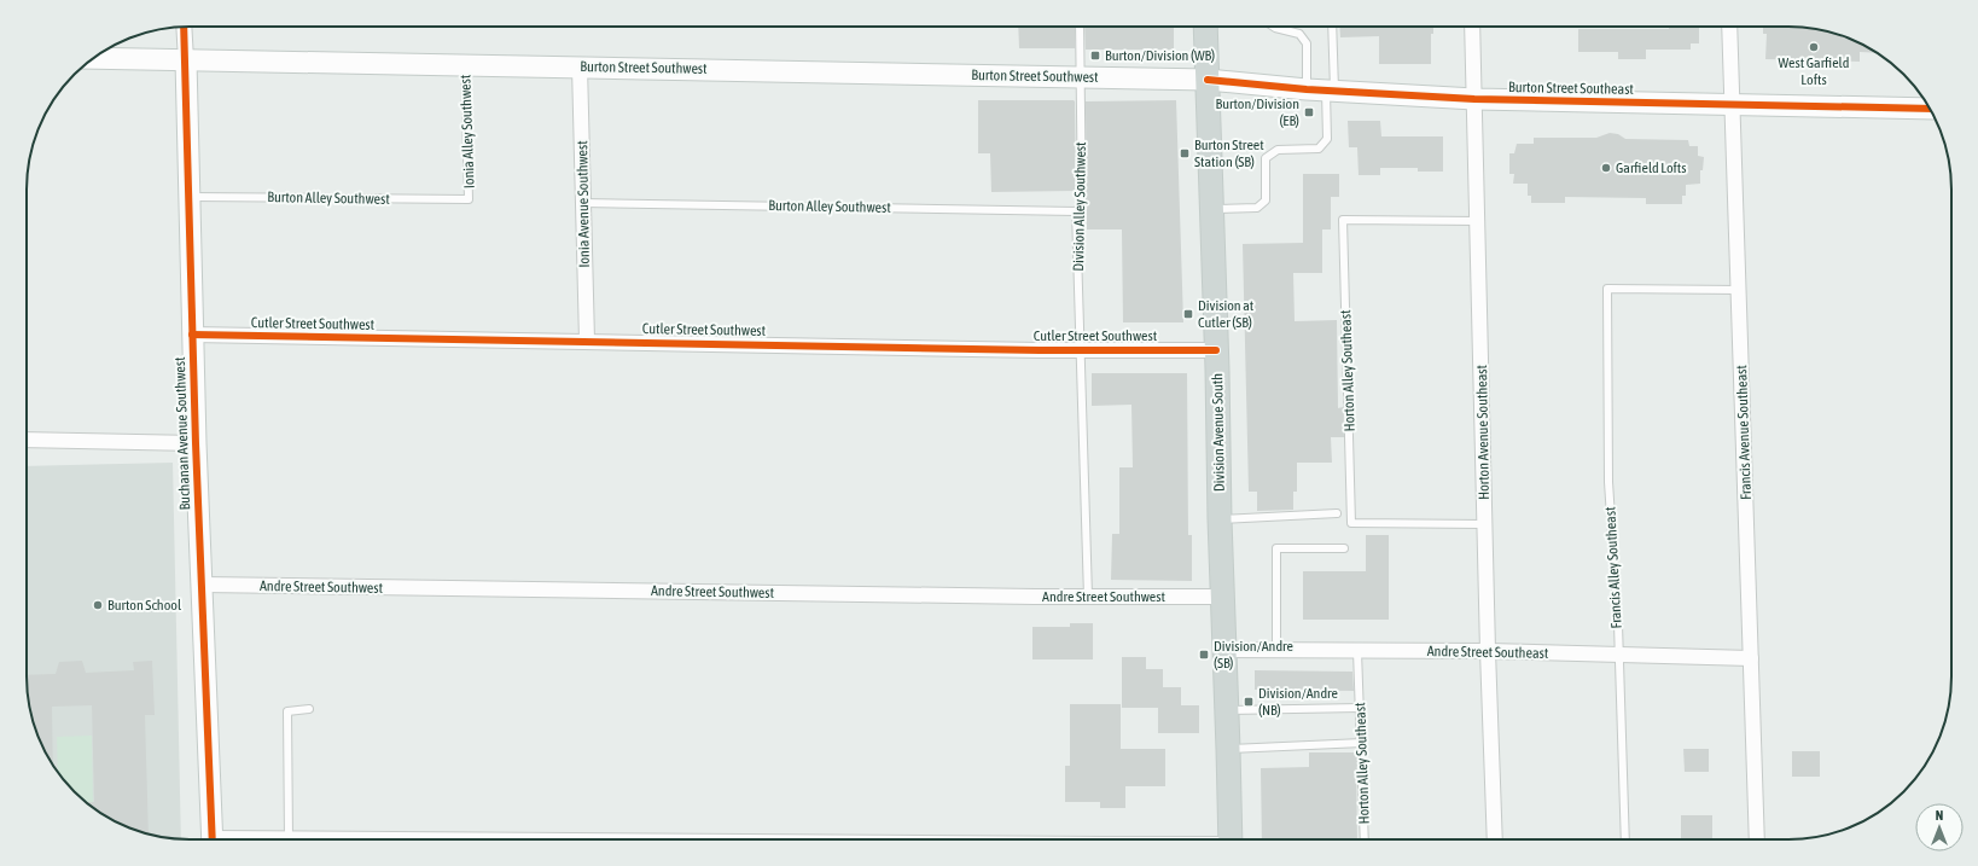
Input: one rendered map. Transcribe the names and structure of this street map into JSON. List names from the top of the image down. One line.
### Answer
{"streets":{"main road":["Burton Street Southwest","Burton Street Southeast","Division Avenue South","Buchanan Avenue Southwest"],"street":["Ionia Avenue Southwest","Cutler Street Southwest","Horton Avenue Southeast","Francis Avenue Southeast","Andre Street Southwest","Andre Street Southeast"],"lane":["Ionia Alley Southwest","Burton Alley Southwest","Division Alley Southwest","Horton Alley Southeast","Francis Alley Southeast"]},"crossings":[["Burton Street Southwest","Burton Street Southeast"],["Burton Street Southwest","Ionia Alley Southwest"],["Burton Street Southwest","Ionia Avenue Southwest"],["Burton Street Southwest","Division Alley Southwest"],["Burton Street Southwest","Division Avenue South"],["Burton Street Southwest","Buchanan Avenue Southwest"],["Burton Street Southeast","Division Avenue South"],["Burton Street Southeast","Horton Avenue Southeast"],["Burton Street Southeast","Francis Avenue Southeast"],["Ionia Alley Southwest","Burton Alley Southwest"],["Burton Alley Southwest","Ionia Avenue Southwest"],["Burton Alley Southwest","Division Alley Southwest"],["Burton Alley Southwest","Buchanan Avenue Southwest"],["Ionia Avenue Southwest","Cutler Street Southwest"],["Division Alley Southwest","Cutler Street Southwest"],["Division Alley Southwest","Andre Street Southwest"],["Cutler Street Southwest","Division Avenue South"],["Cutler Street Southwest","Buchanan Avenue Southwest"],["Horton Alley Southeast","Horton Avenue Southeast"],["Horton Alley Southeast","Andre Street Southeast"],["Division Avenue South","Andre Street Southwest"],["Division Avenue South","Andre Street Southeast"],["Horton Avenue Southeast","Andre Street Southeast"],["Francis Avenue Southeast","Francis Alley Southeast"],["Francis Avenue Southeast","Andre Street Southeast"],["Buchanan Avenue Southwest","Andre Street Southwest"],["Francis Alley Southeast","Andre Street Southeast"]],"places":{"other":["West Garfield Lofts","Garfield Lofts","Burton School"],"transit":["Burton/Division (WB)","Burton/Division (EB)","Burton Street Station (SB)","Division at Cutler (SB)","Division/Andre (SB)","Division/Andre (NB)"]},"north":"top"}
